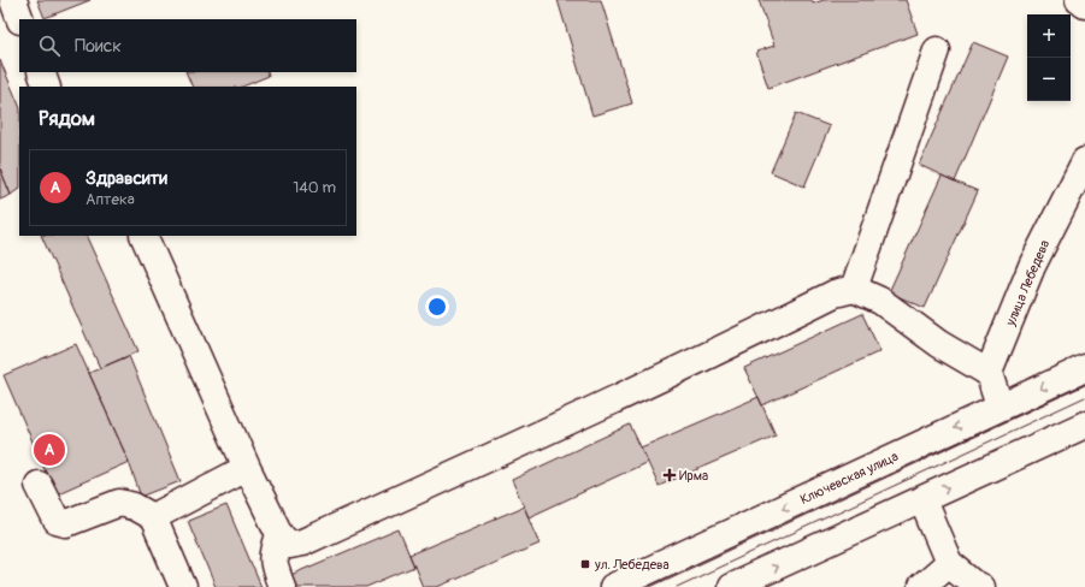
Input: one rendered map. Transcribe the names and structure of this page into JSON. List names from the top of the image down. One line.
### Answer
{"streets":{"street":["улица Лебедева","Ключевская улица"]},"places":{"health":["Ирма"],"transit":["ул. Лебедева"]},"page":{"map_buttons":["+","−"],"search":"Поиск","heading":"Рядом","list":[{"mark":"A","name":"Здравсити","note":"Аптека","value":"140 m"}],"pins":"A"}}
